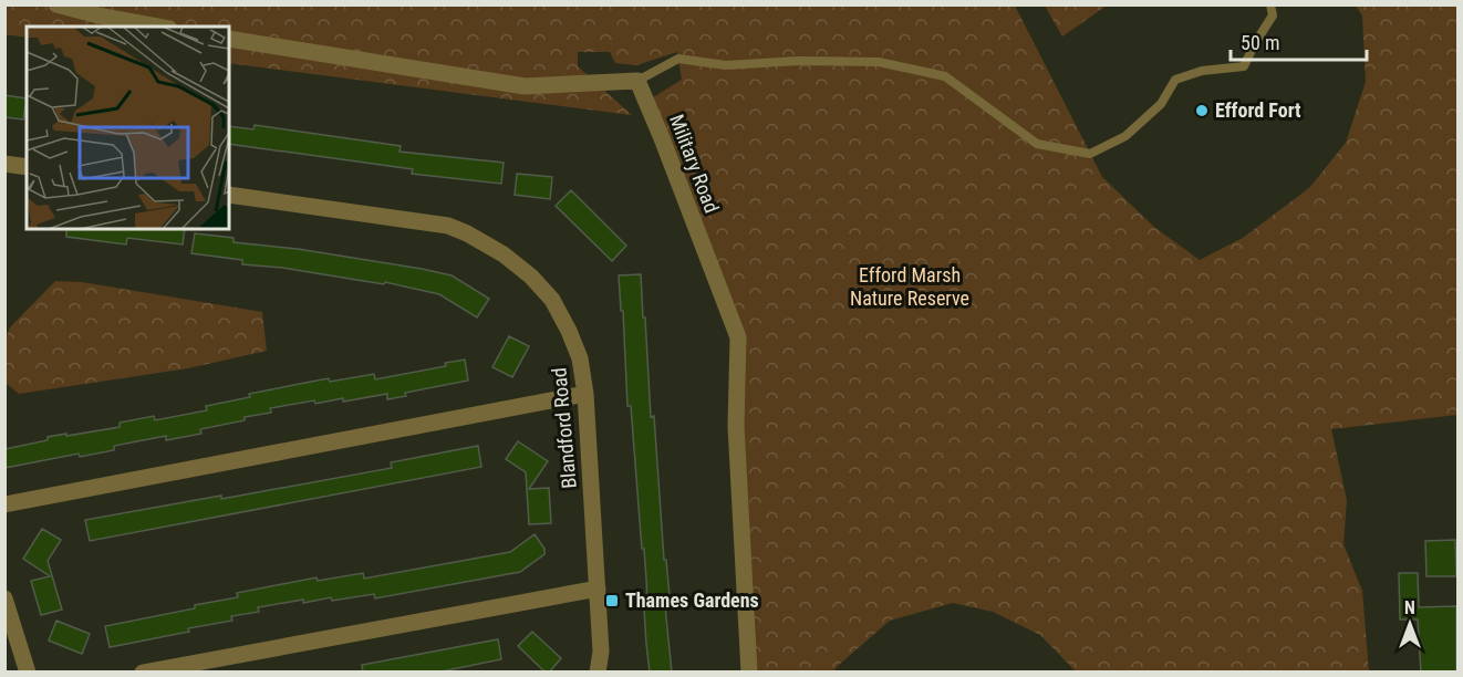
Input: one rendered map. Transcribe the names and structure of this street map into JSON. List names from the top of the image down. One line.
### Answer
{"streets":{"street":["Military Road","Blandford Road"]},"parks":["Efford Marsh Nature Reserve"],"places":{"other":["Efford Fort"],"transit":["Thames Gardens"]},"scale_bar":"50 m","north":"top"}
